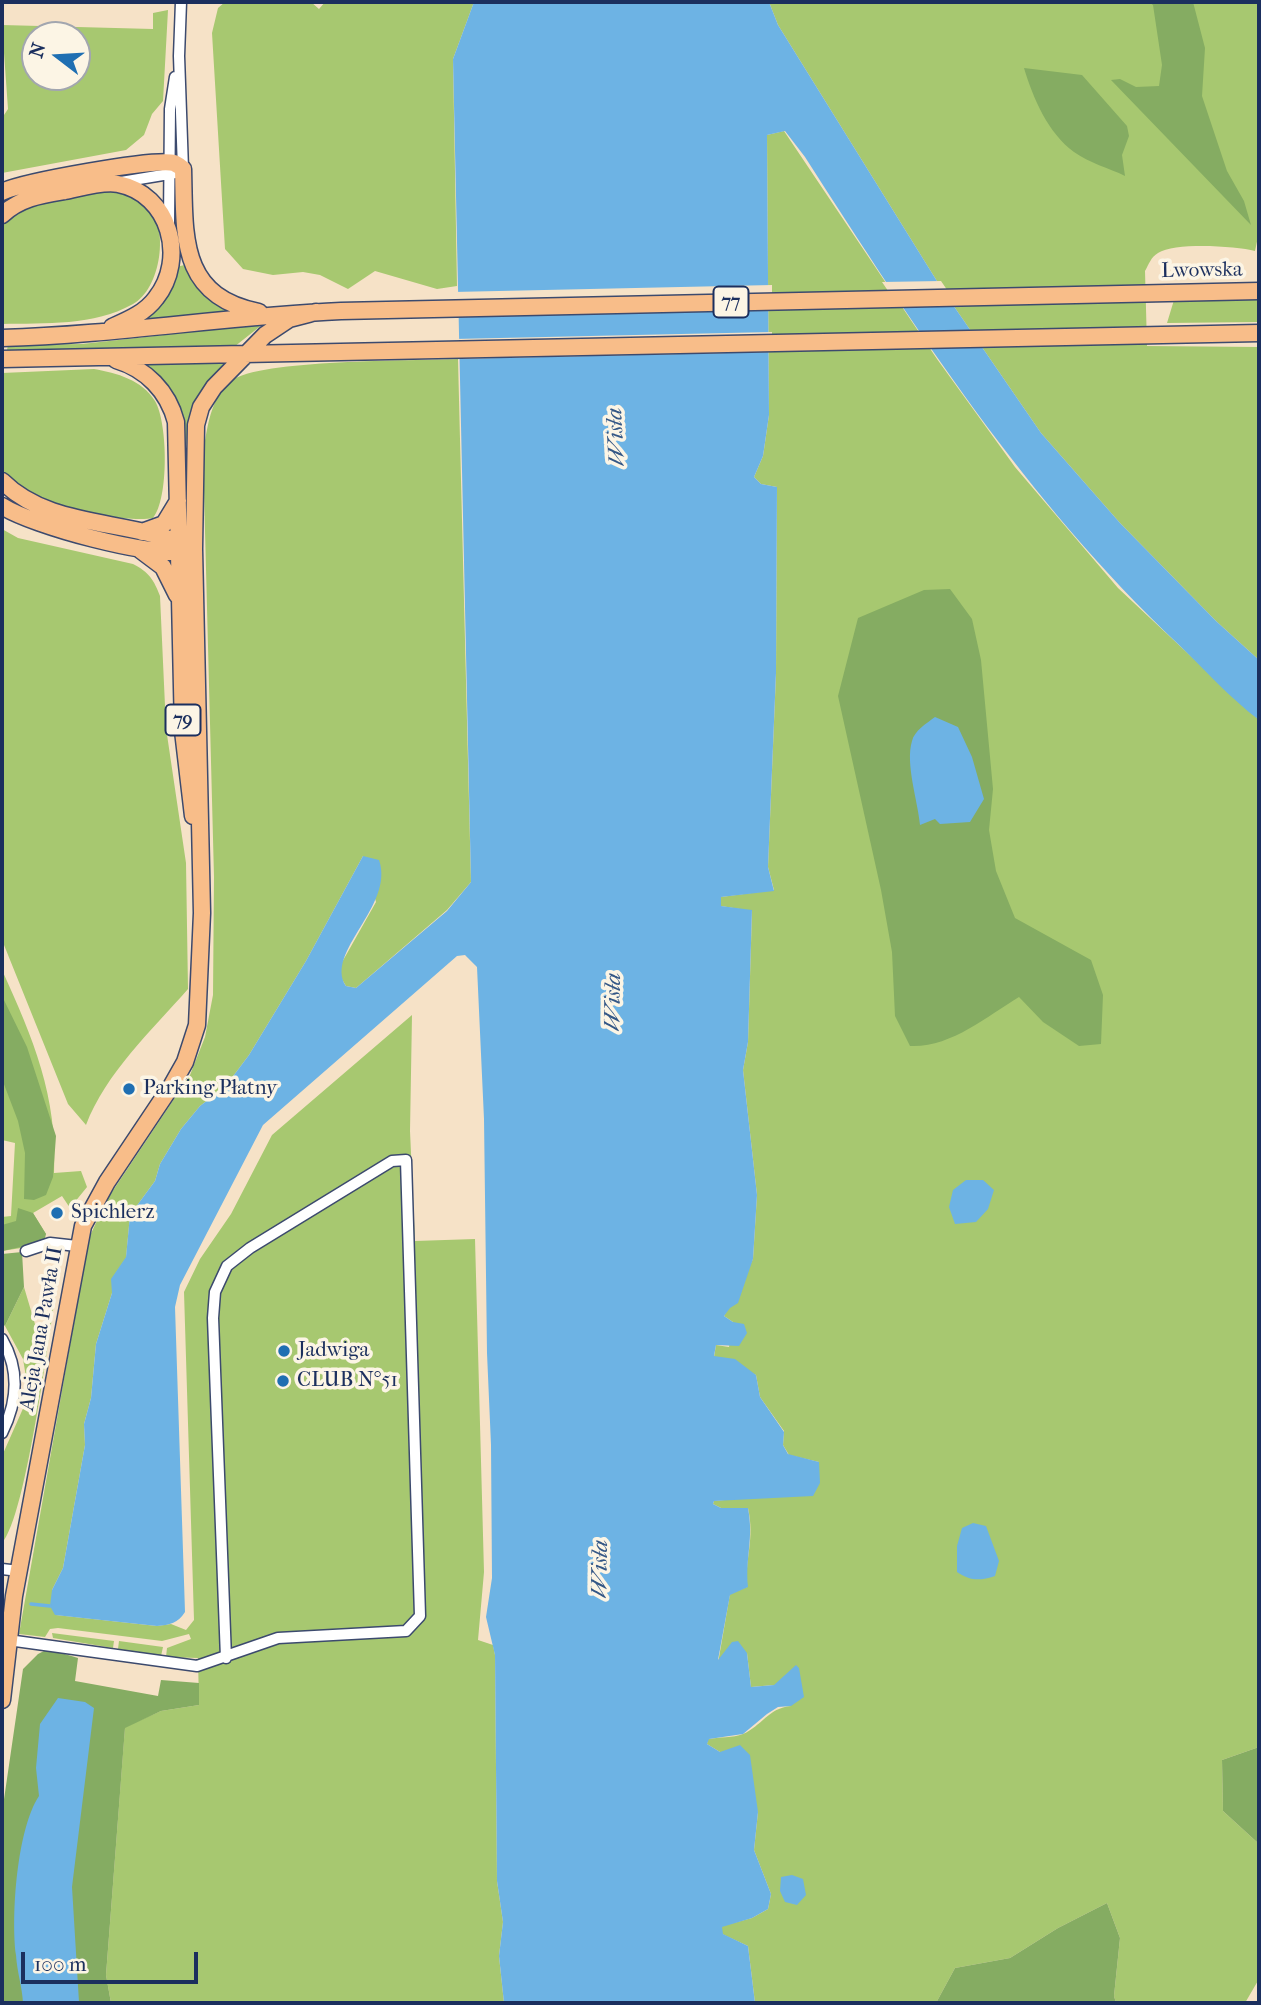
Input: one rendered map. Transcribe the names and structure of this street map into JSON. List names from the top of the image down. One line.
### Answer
{"streets":{"main road":["Lwowska","77","79","Aleja Jana Pawła II"]},"crossings":[["Lwowska","77"],["77","79"],["79","Aleja Jana Pawła II"]],"water":["Wisła"],"places":["Parking Płatny","Spichlerz","Jadwiga","CLUB N°51"],"scale_bar":"100 m","north":"left"}
